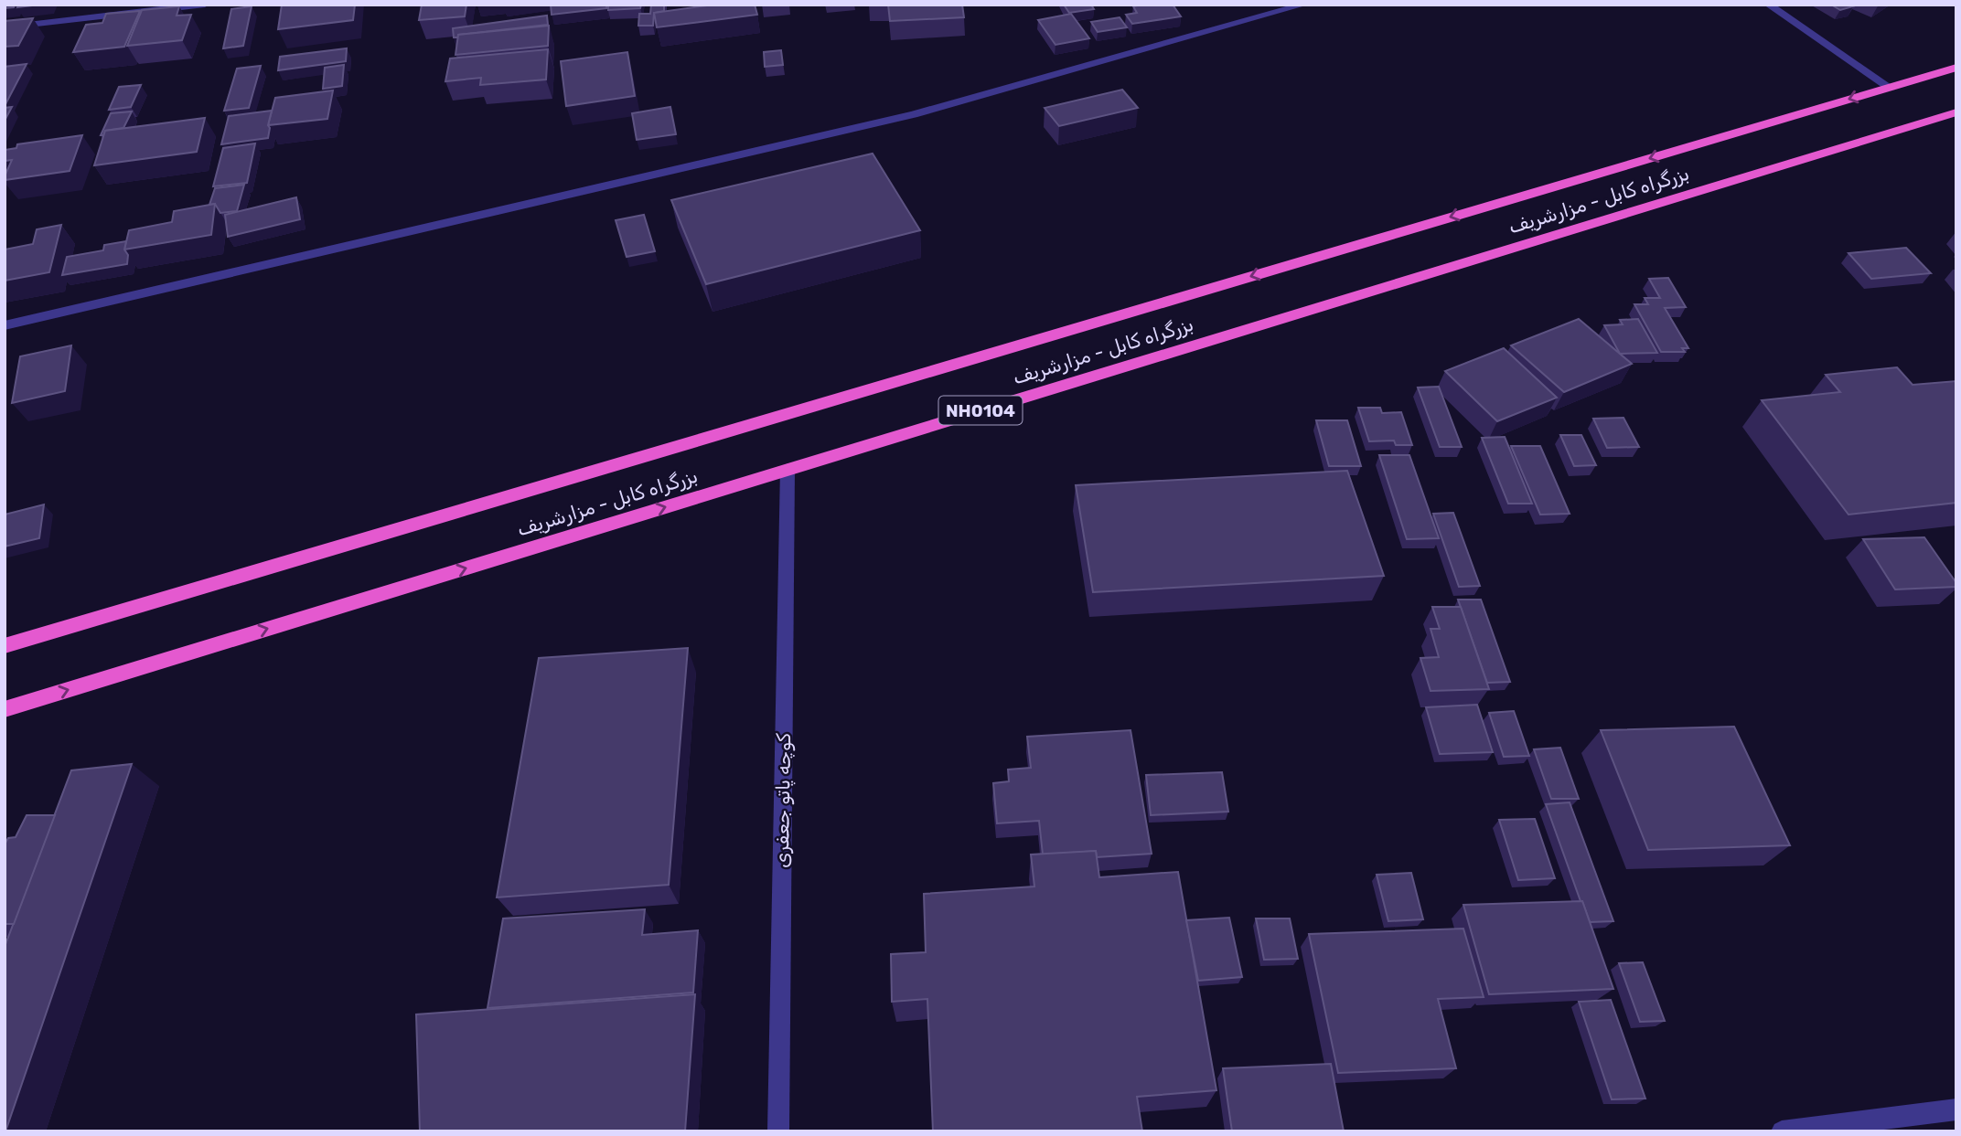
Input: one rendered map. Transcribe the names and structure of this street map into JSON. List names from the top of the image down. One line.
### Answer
{"streets":{"highway":["بزرگراه کابل - مزارشریف","NH0104"],"street":["کوچه پاتو جعفری"]},"crossings":[["بزرگراه کابل - مزارشریف","کوچه پاتو جعفری"]]}
